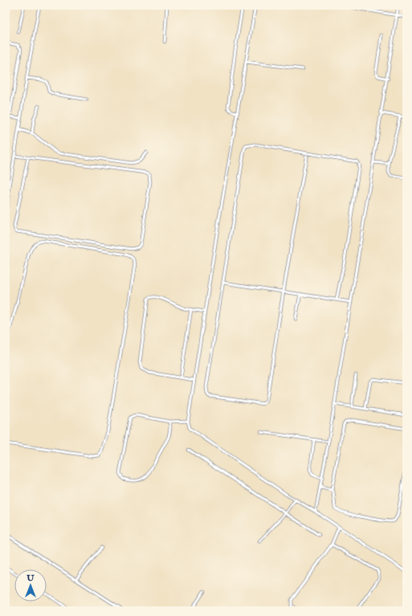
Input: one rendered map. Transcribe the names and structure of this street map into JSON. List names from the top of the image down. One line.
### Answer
{"north":"top"}
